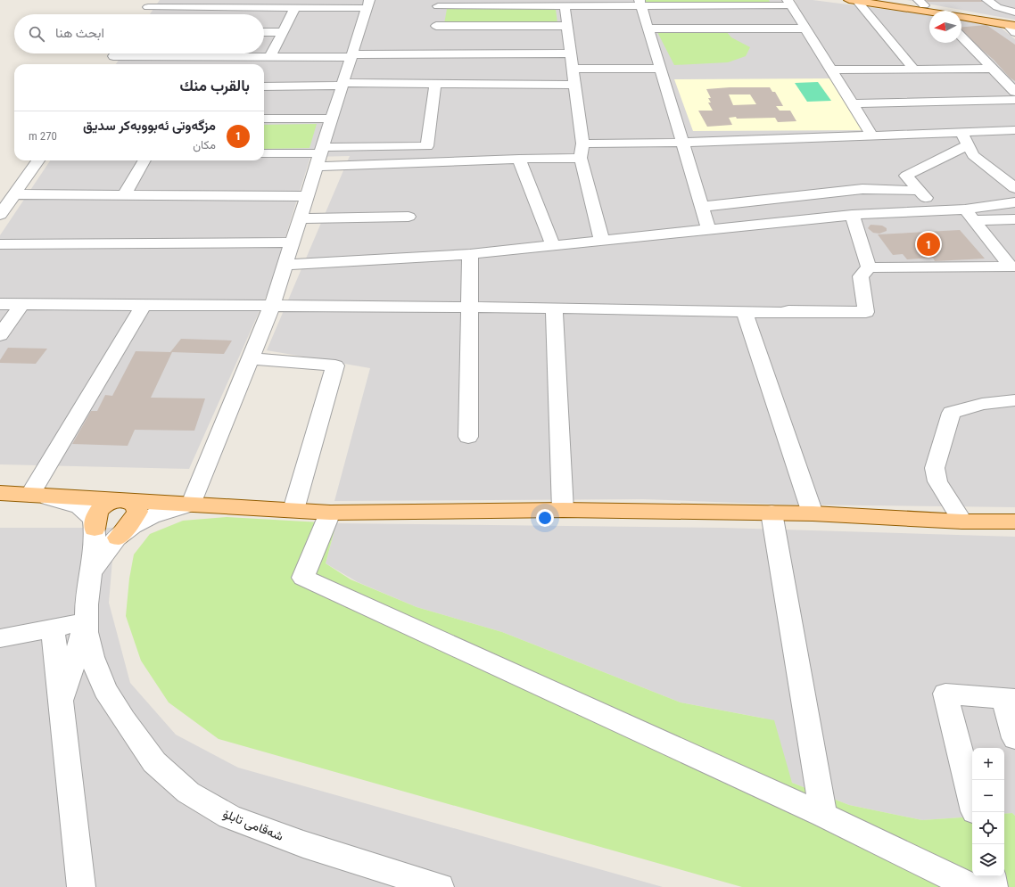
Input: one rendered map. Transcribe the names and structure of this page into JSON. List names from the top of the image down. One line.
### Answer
{"streets":{"street":["شەقامی تابلۆ"]},"north":"left","page":{"search":"ابحث هنا","heading":"بالقرب منك","list":[{"mark":"1","name":"مزگەوتی ئەبووبەکر سدیق","note":"مكان","value":"270 m"}],"pins":"1","map_buttons":["+","−"]}}
